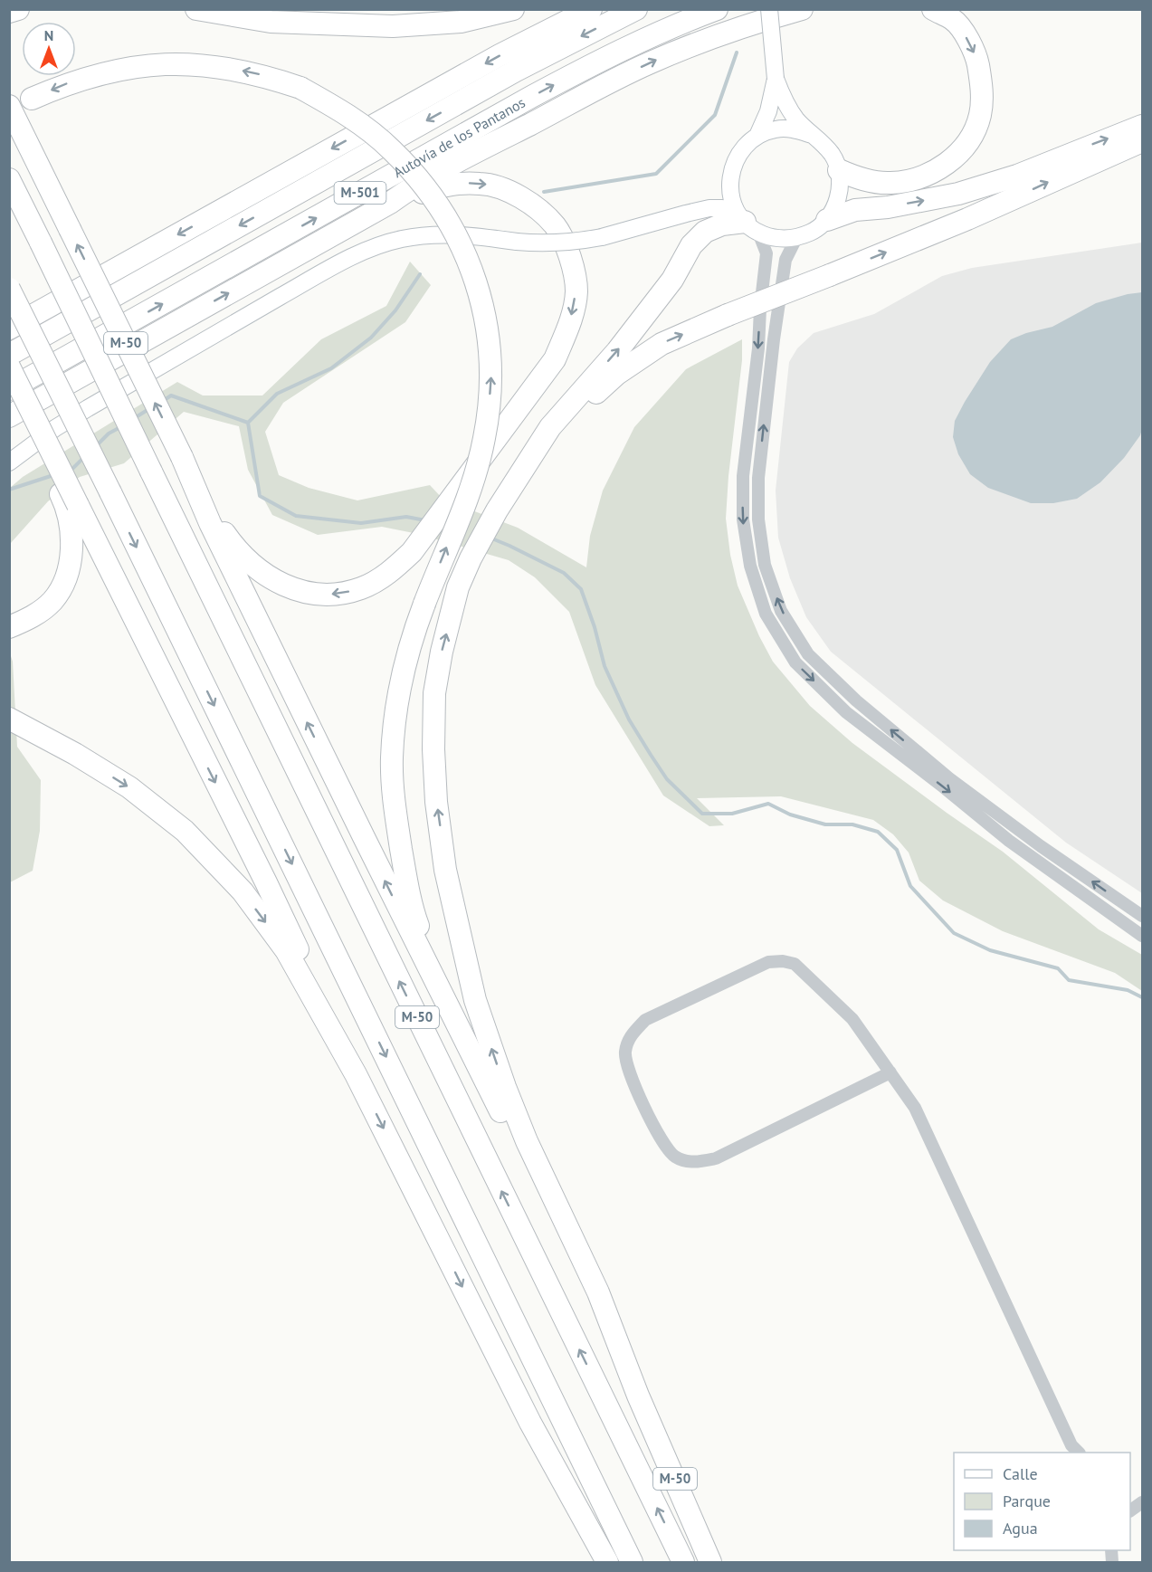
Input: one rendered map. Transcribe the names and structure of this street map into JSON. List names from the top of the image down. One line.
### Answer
{"streets":{"highway":["Autovía de los Pantanos","M-501","M-50"]},"legend":["Calle","Parque","Agua"],"north":"top"}
